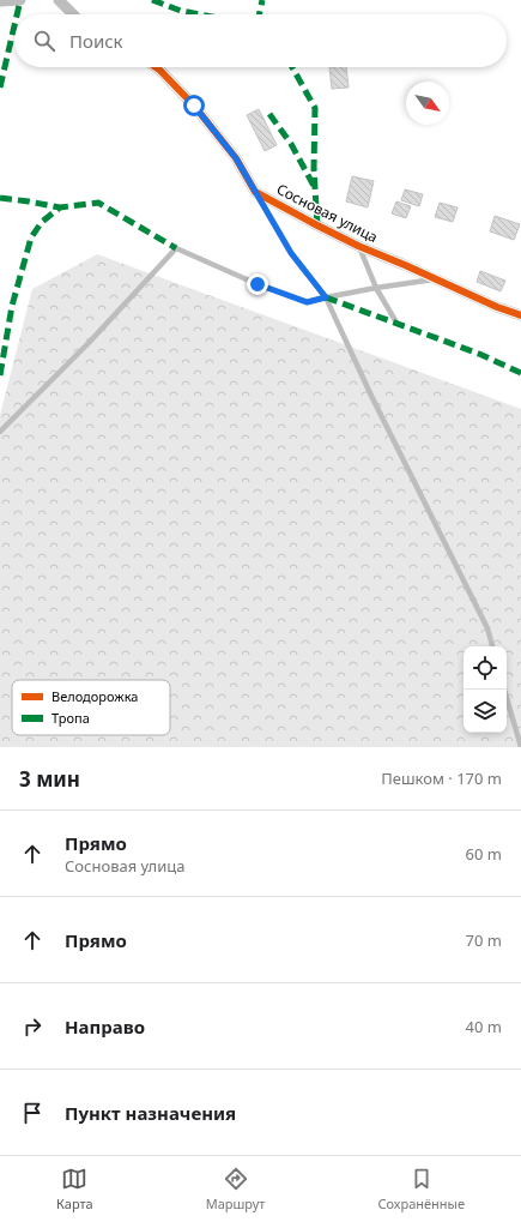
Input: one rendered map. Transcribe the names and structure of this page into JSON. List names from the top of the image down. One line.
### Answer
{"streets":{"street":["Сосновая улица"]},"legend":["Велодорожка","Тропа"],"north":"bottom right","page":{"search":"Поиск","heading":["3 мин","Пешком · 170 m"],"list":[["Прямо","Сосновая улица","60 m"],["Прямо","70 m"],["Направо","40 m"],"Пункт назначения"],"nav":["Карта","Маршрут","Сохранённые"]}}
